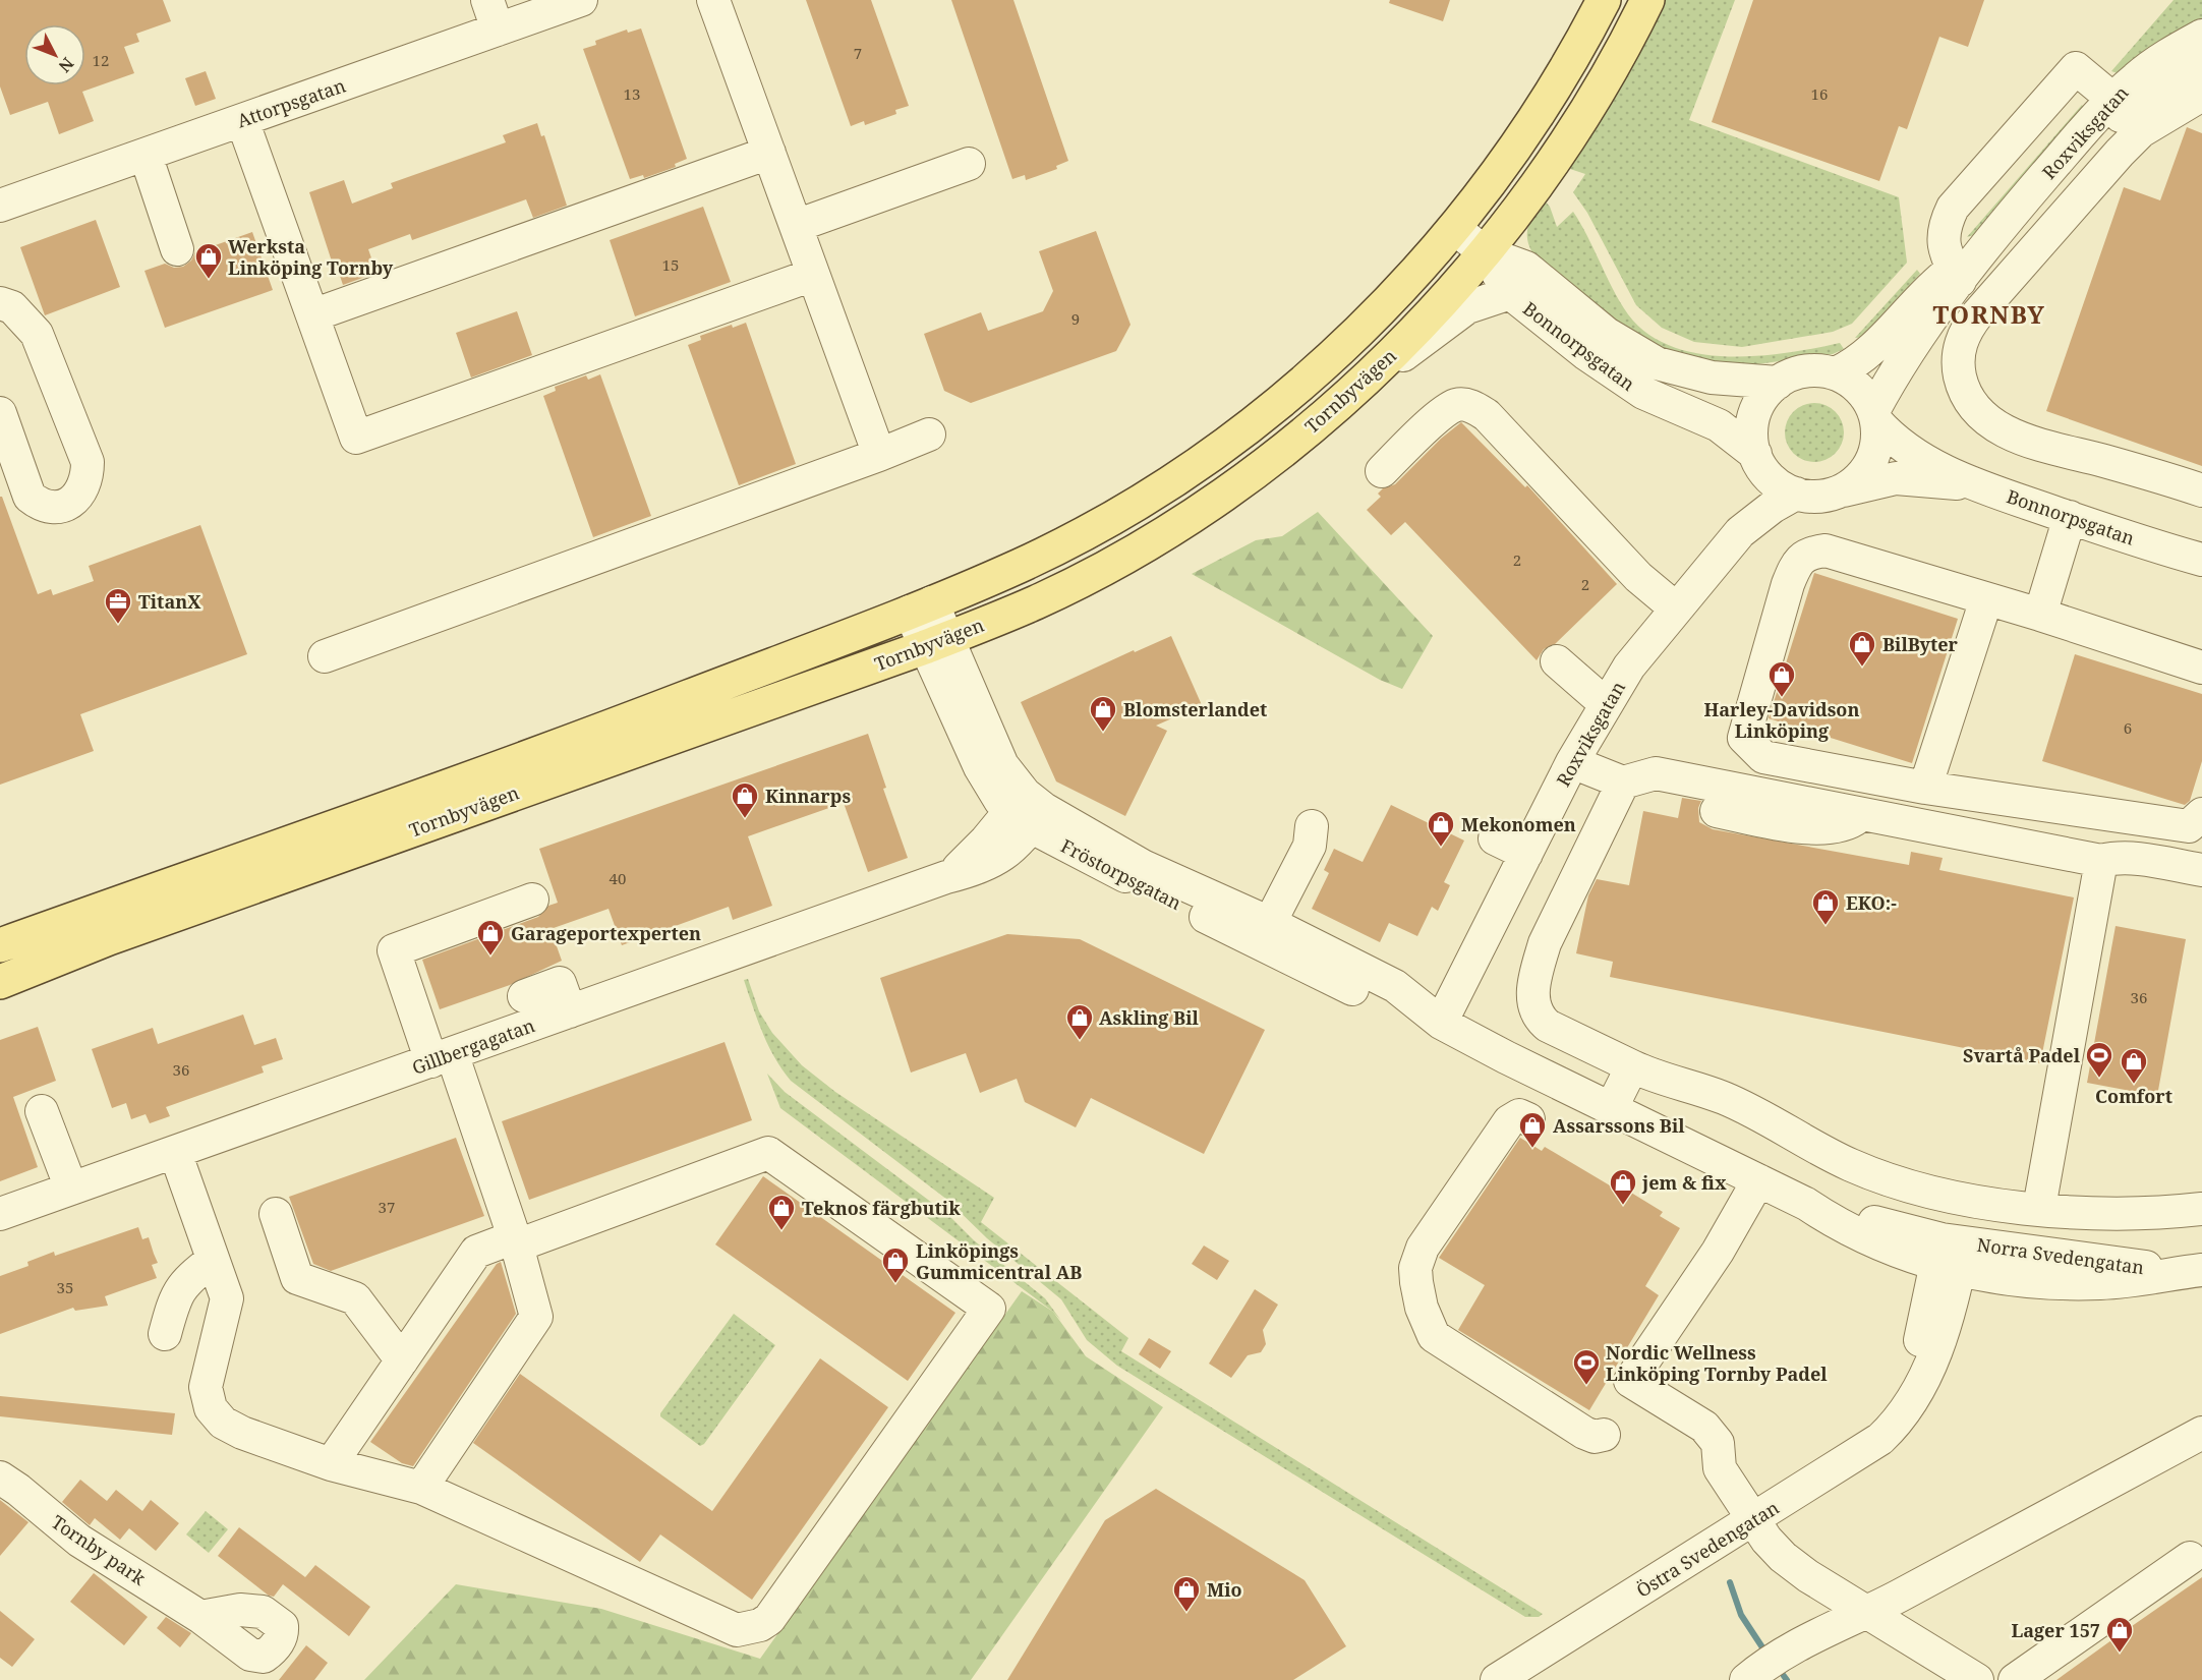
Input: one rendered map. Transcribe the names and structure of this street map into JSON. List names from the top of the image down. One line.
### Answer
{"streets":{"main road":["Tornbyvägen"],"street":["Attorpsgatan","Roxviksgatan","Bonnorpsgatan","Fröstorpsgatan","Gillbergagatan","Norra Svedengatan","Östra Svedengatan","Tornby park"]},"crossings":[["Roxviksgatan","Bonnorpsgatan"],["Roxviksgatan","Fröstorpsgatan"],["Bonnorpsgatan","Tornbyvägen"],["Tornbyvägen","Fröstorpsgatan"],["Fröstorpsgatan","Gillbergagatan"],["Fröstorpsgatan","Norra Svedengatan"],["Fröstorpsgatan","Östra Svedengatan"],["Norra Svedengatan","Östra Svedengatan"]],"districts":["TORNBY"],"places":{"shop":["Werksta Linköping Tornby","BilByter","Harley-Davidson Linköping","Blomsterlandet","Kinnarps","Mekonomen","EKO:-","Garageportexperten","Askling Bil","Comfort","Assarssons Bil","jem & fix","Teknos färgbutik","Linköpings Gummicentral AB","Mio","Lager 157"],"office":["TitanX"],"sports":["Svartå Padel","Nordic Wellness Linköping Tornby Padel"]},"house_numbers":["7","12","13","16","15","9","2","2","6","40","36","36","37","35"],"north":"bottom right"}
